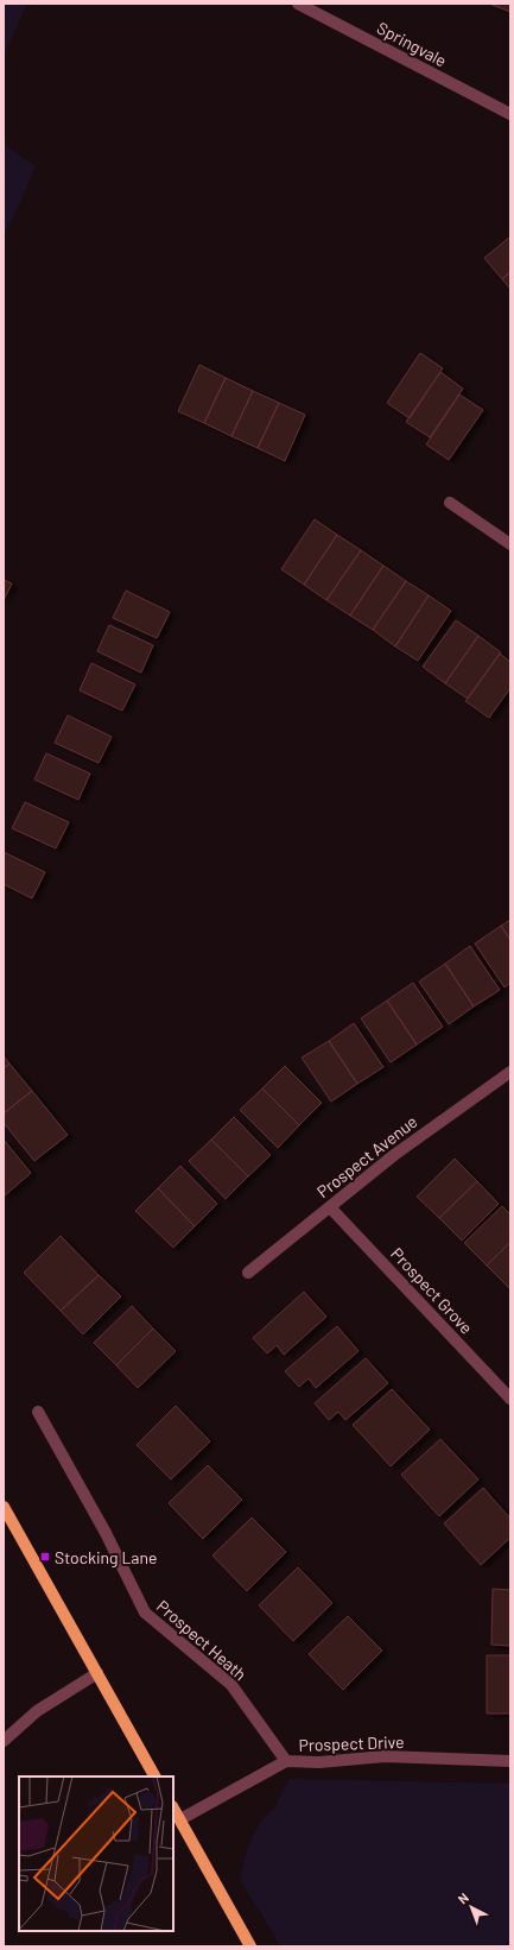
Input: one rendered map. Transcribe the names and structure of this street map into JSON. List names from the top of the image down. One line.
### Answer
{"streets":{"street":["Springvale","Prospect Avenue","Prospect Grove","Prospect Heath","Prospect Drive"]},"crossings":[["Prospect Avenue","Prospect Grove"],["Prospect Heath","Prospect Drive"]],"places":{"transit":["Stocking Lane"]},"north":"top left"}
